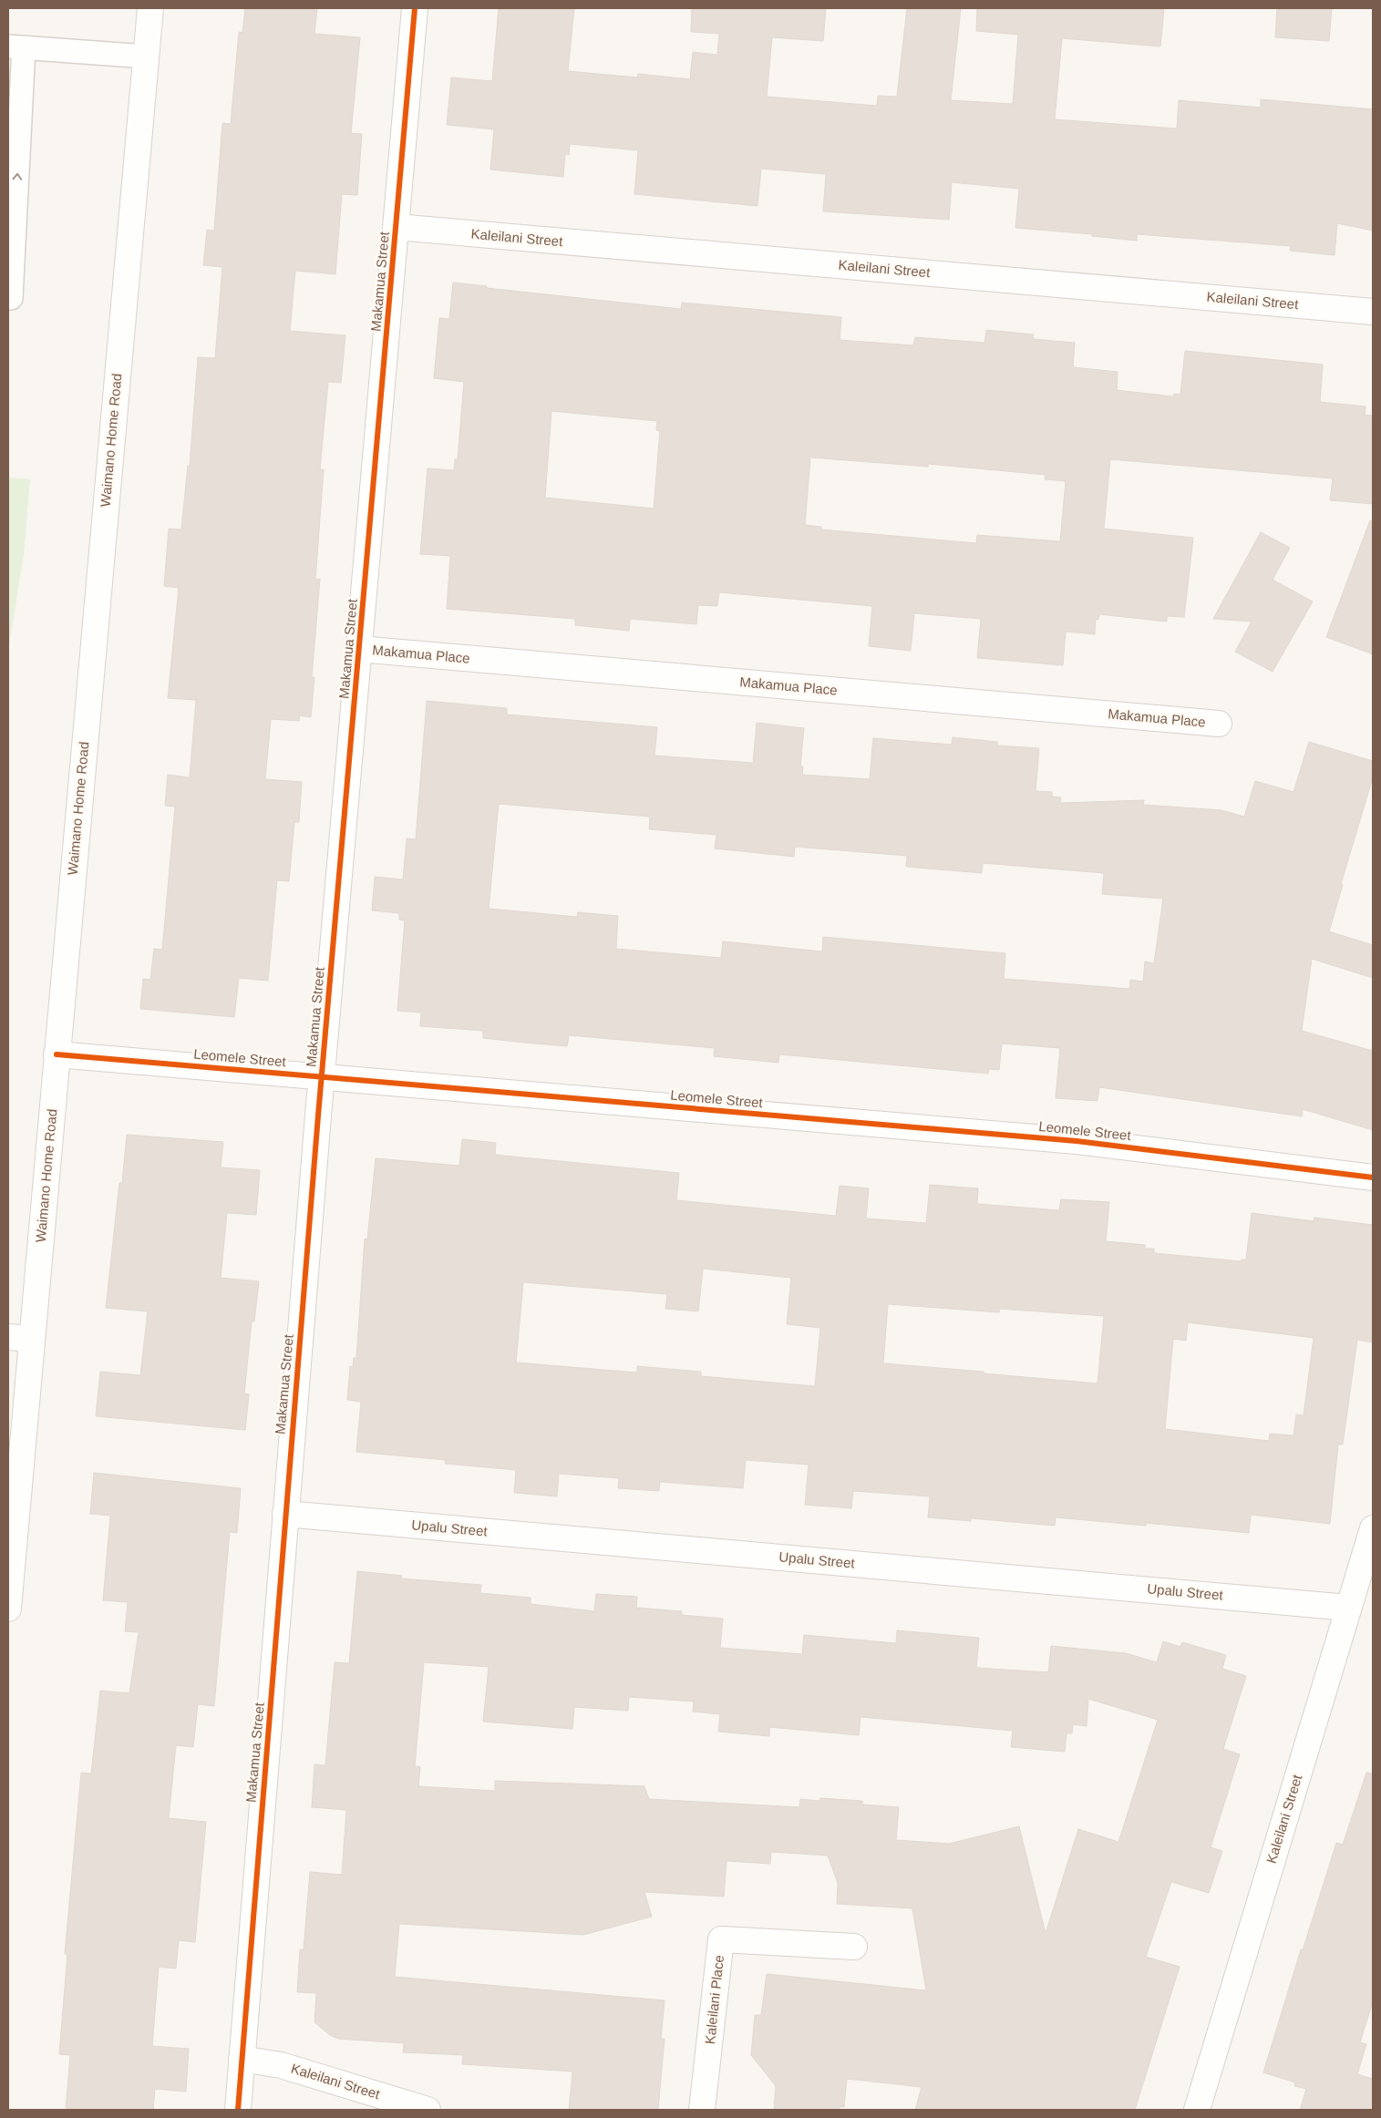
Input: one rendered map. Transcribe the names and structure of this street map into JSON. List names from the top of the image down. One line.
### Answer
{"streets":{"street":["Kaleilani Street","Makamua Street","Waimano Home Road","Makamua Place","Leomele Street","Upalu Street","Kaleilani Place"]},"crossings":[["Kaleilani Street","Makamua Street"],["Kaleilani Street","Upalu Street"],["Makamua Street","Makamua Place"],["Makamua Street","Leomele Street"],["Makamua Street","Upalu Street"],["Waimano Home Road","Leomele Street"]]}
